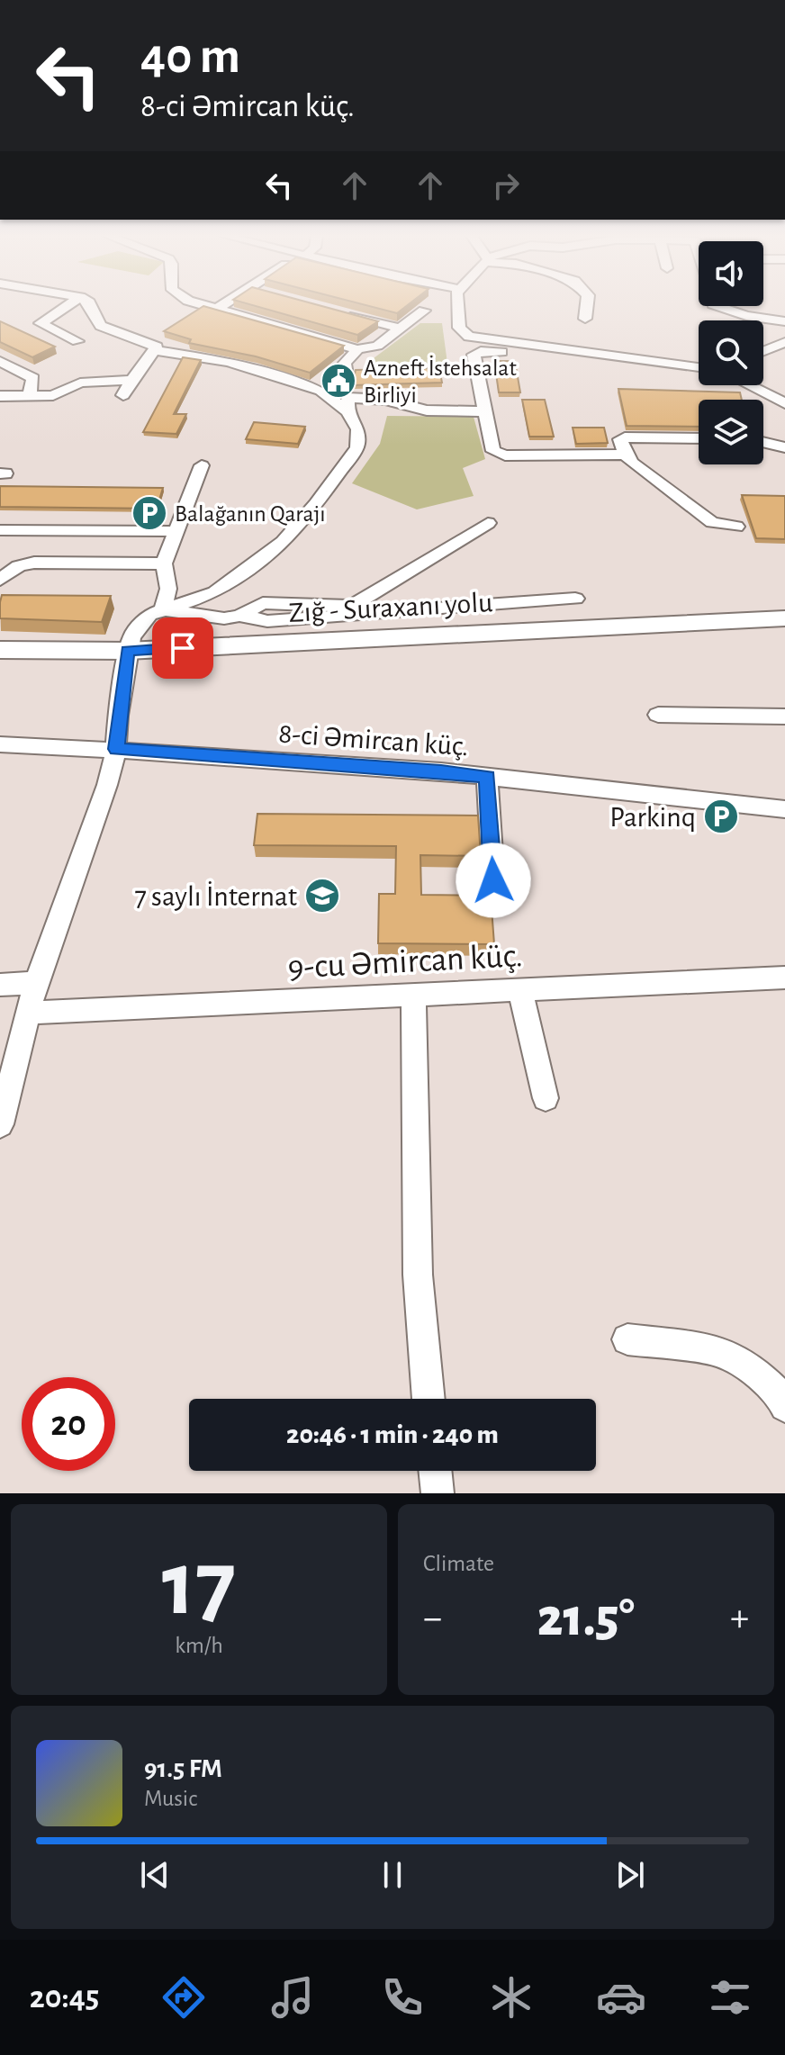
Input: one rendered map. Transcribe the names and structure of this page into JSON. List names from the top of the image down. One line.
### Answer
{"streets":{"main road":["Zığ - Suraxanı yolu"],"street":["8-ci Əmircan küç.","9-cu Əmircan küç."]},"places":{"public building":["Azneft İstehsalat Birliyi"],"parking":["Balağanın Qarajı","Parkinq"],"school or university":["7 saylı İnternat"]},"page":{"turn":["40 m","8-ci Əmircan küç."],"limit":"20","trip":"20:46 · 1 min · 240 m","tile":[["17","km/h"],"Climate"],"heat":["−","21.5°","+"],"song":["91.5 FM","Music"],"tabs":"20:45"}}
